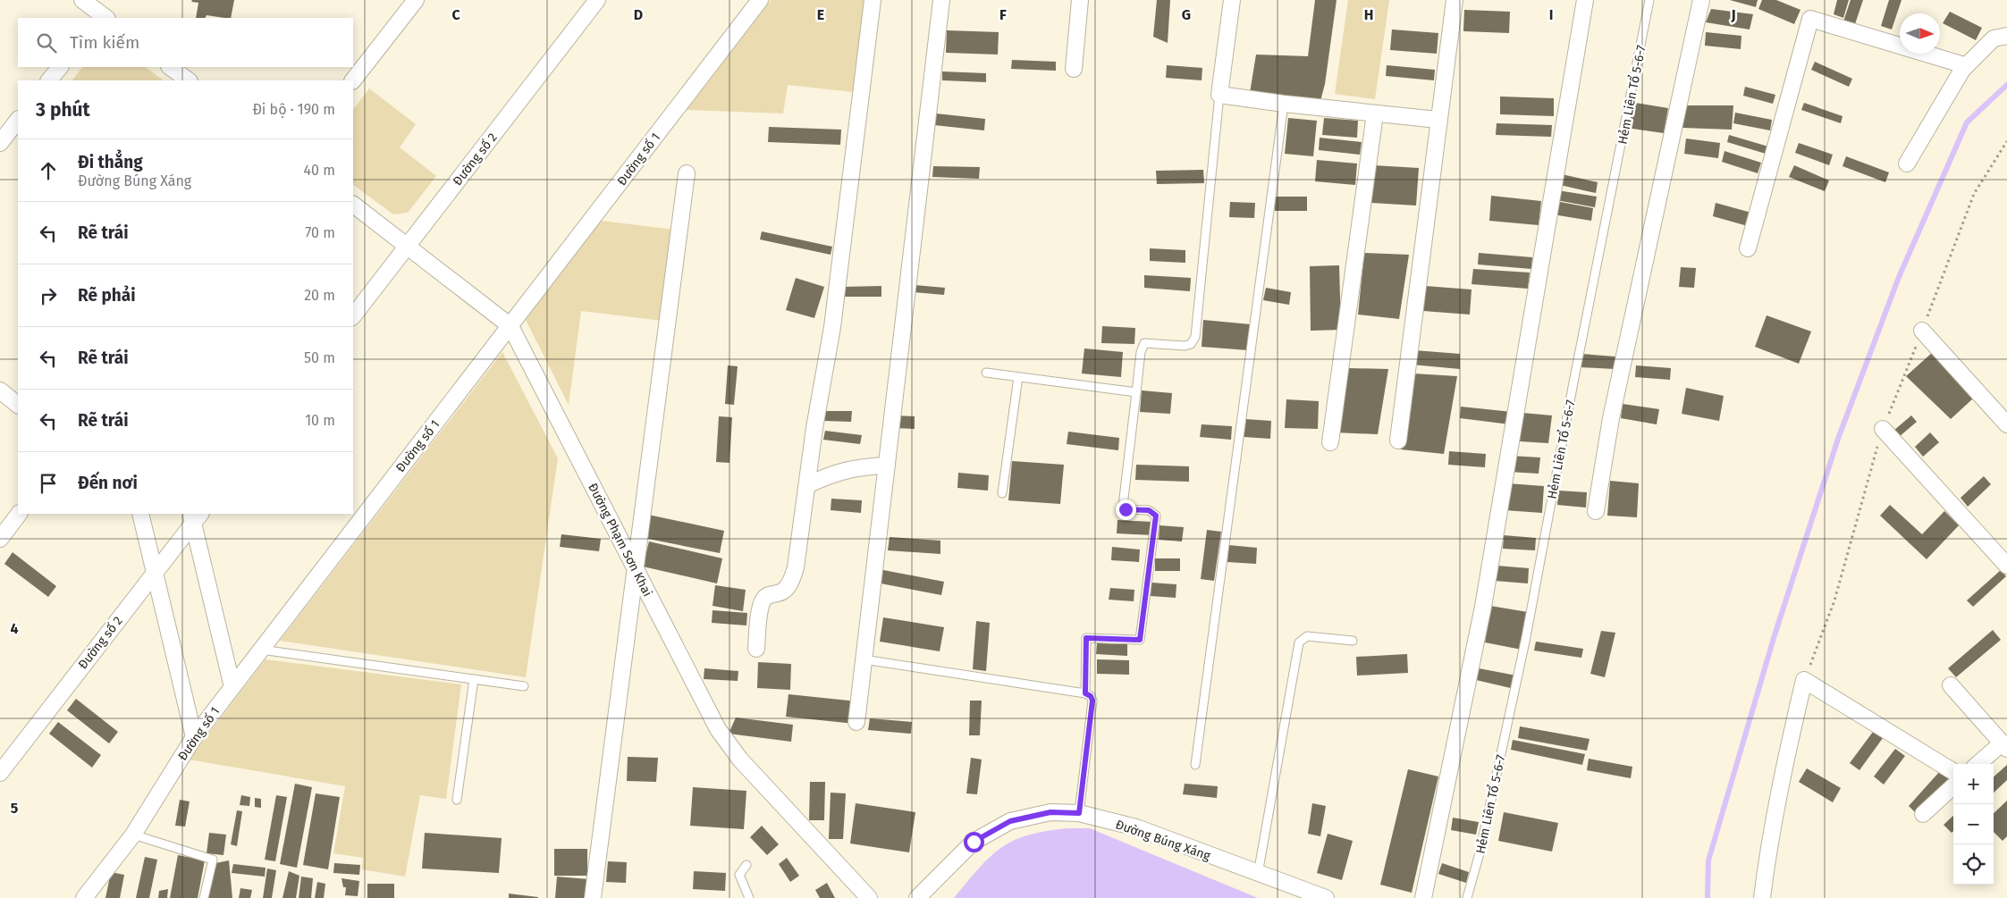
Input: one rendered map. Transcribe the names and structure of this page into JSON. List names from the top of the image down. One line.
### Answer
{"streets":{"street":["Đường số 2","Đường số 1","Đường Phạm Sơn Khai","Đường Búng Xáng"],"lane":["Hẻm Liên Tổ 5-6-7"]},"crossings":[["Đường số 2","Đường Phạm Sơn Khai"],["Đường số 1","Đường Phạm Sơn Khai"]],"north":"right","page":{"search":"Tìm kiếm","heading":["3 phút","Đi bộ · 190 m"],"list":[["Đi thẳng","Đường Búng Xáng","40 m"],["Rẽ trái","70 m"],["Rẽ phải","20 m"],["Rẽ trái","50 m"],["Rẽ trái","10 m"],"Đến nơi"],"map_buttons":["+","−"]},"grid":{"columns":["C","D","E","F","G","H","I","J"],"rows":["4","5"]}}
